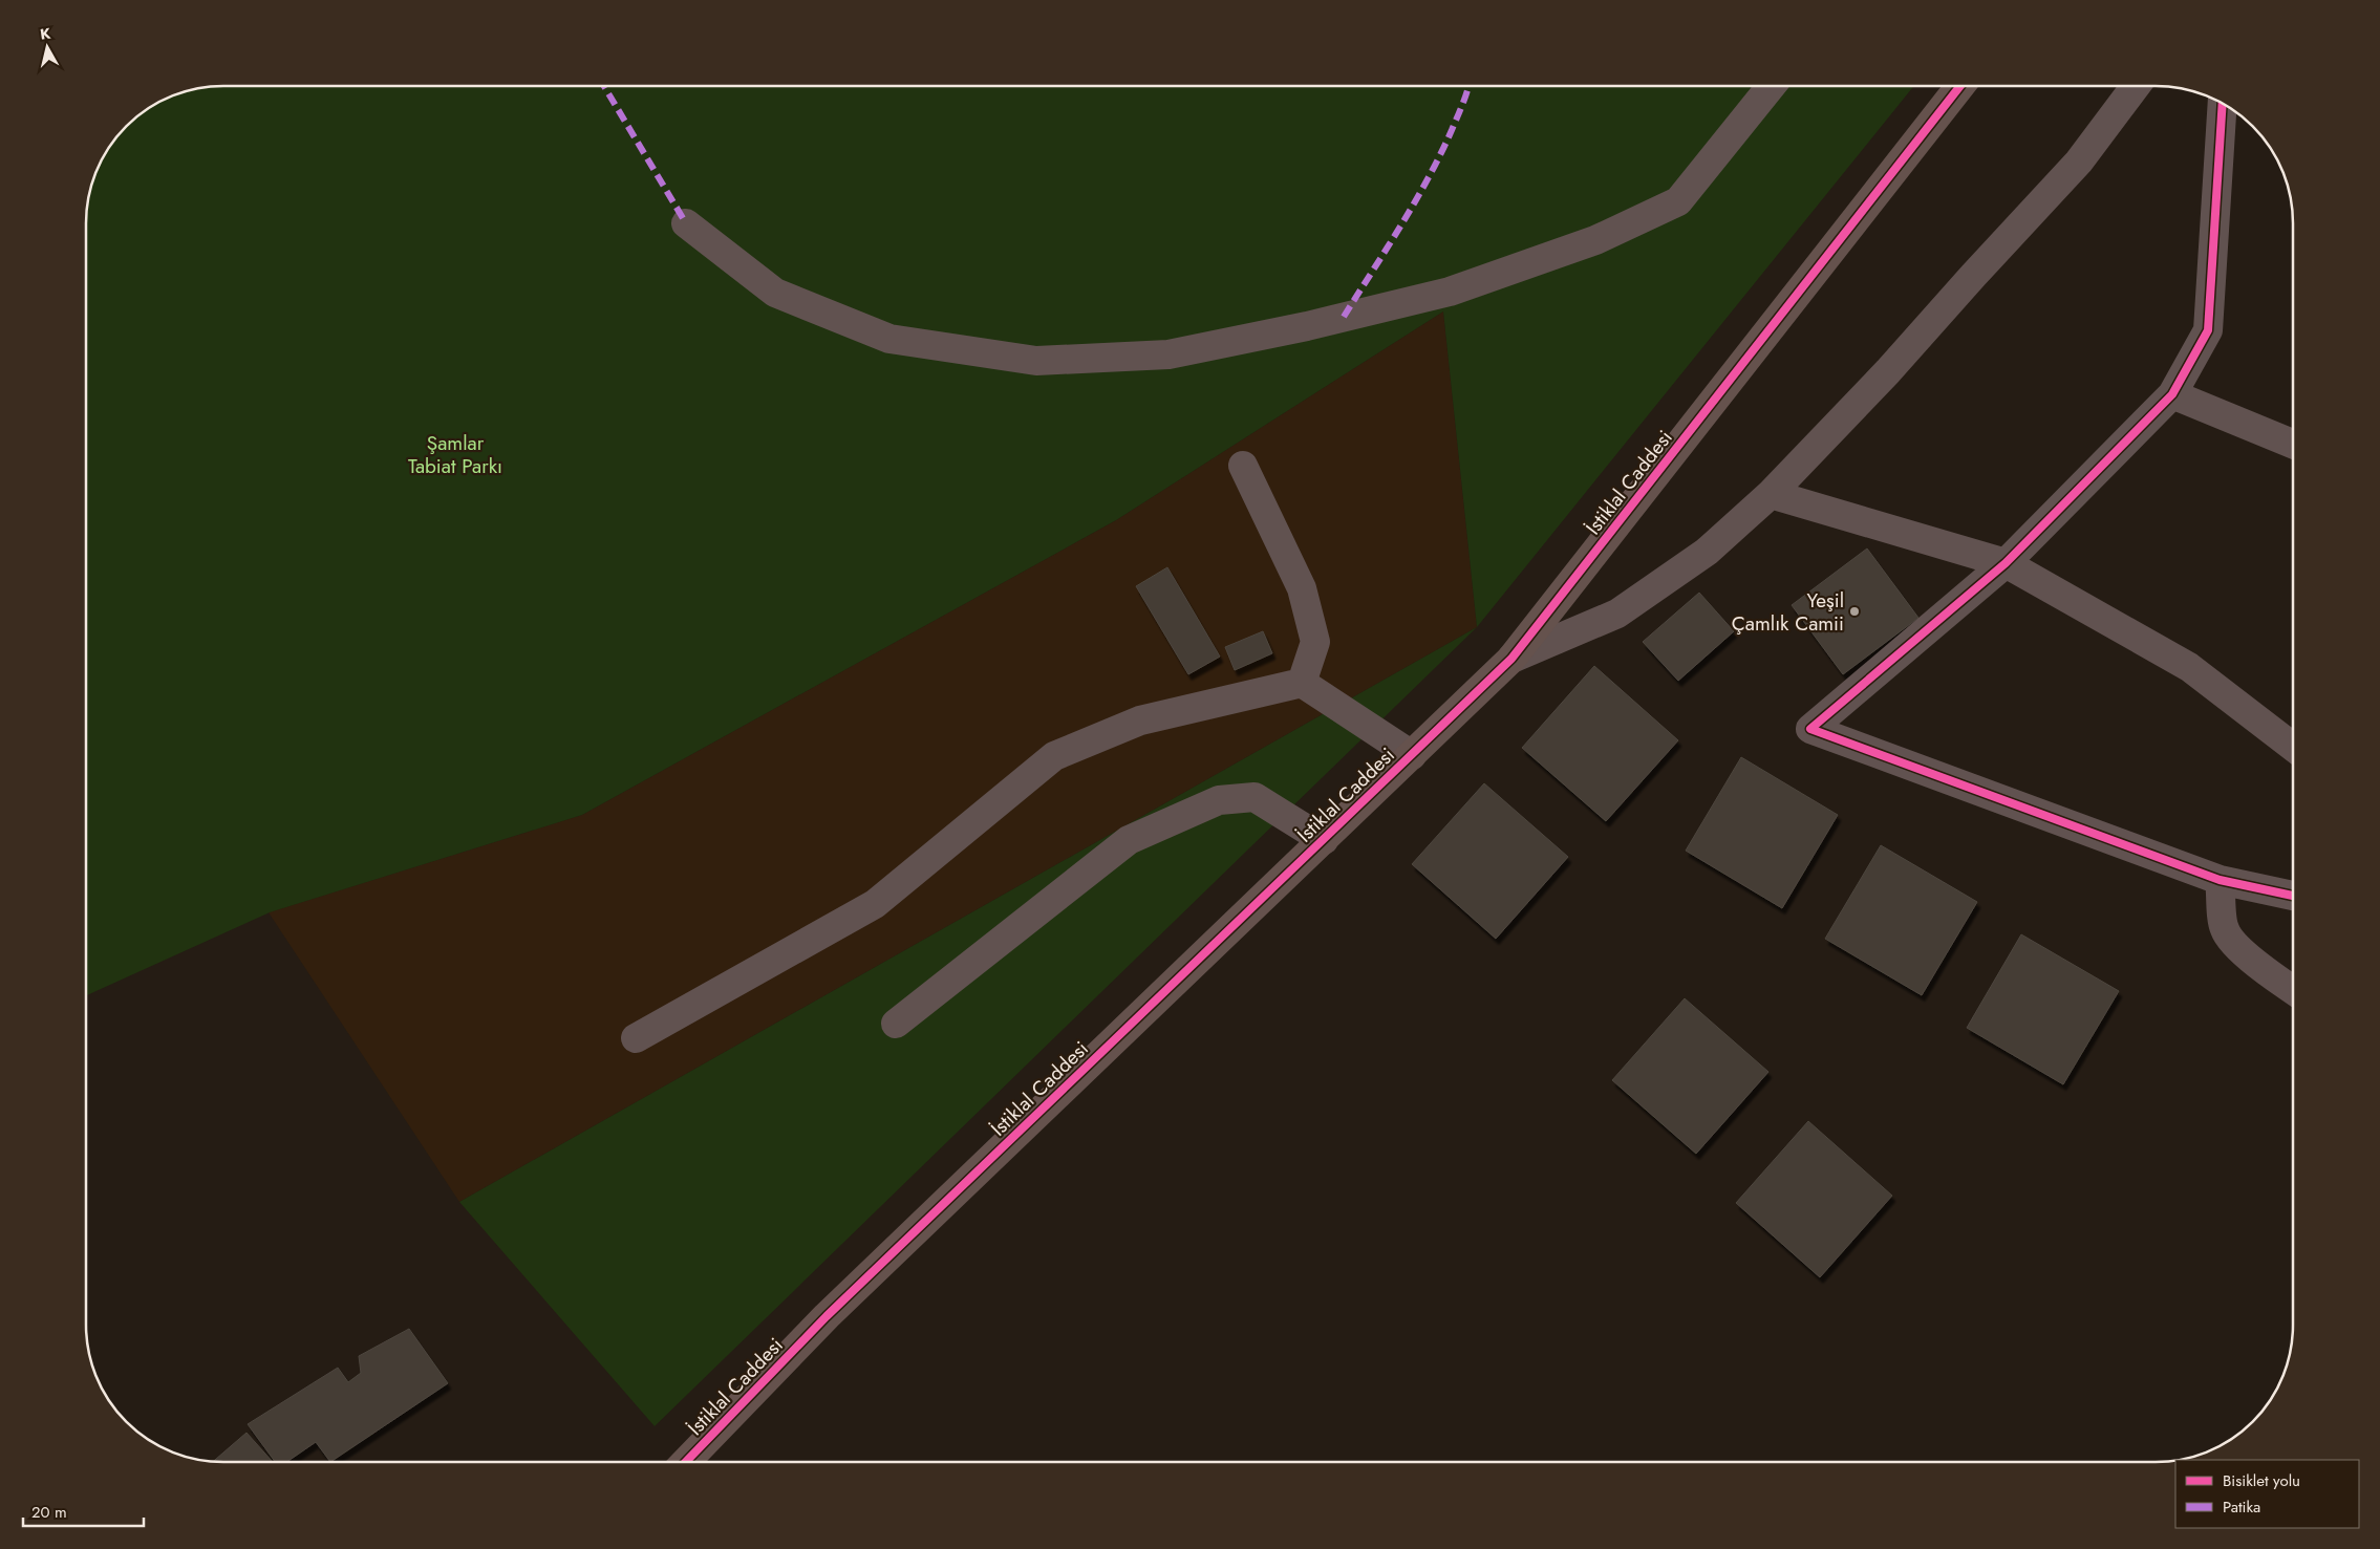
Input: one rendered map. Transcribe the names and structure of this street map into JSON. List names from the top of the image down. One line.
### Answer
{"streets":{"main road":["İstiklal Caddesi"]},"parks":["Şamlar Tabiat Parkı"],"places":["Yeşil Çamlık Camii"],"legend":["Bisiklet yolu","Patika"],"scale_bar":"20 m","north":"top"}
